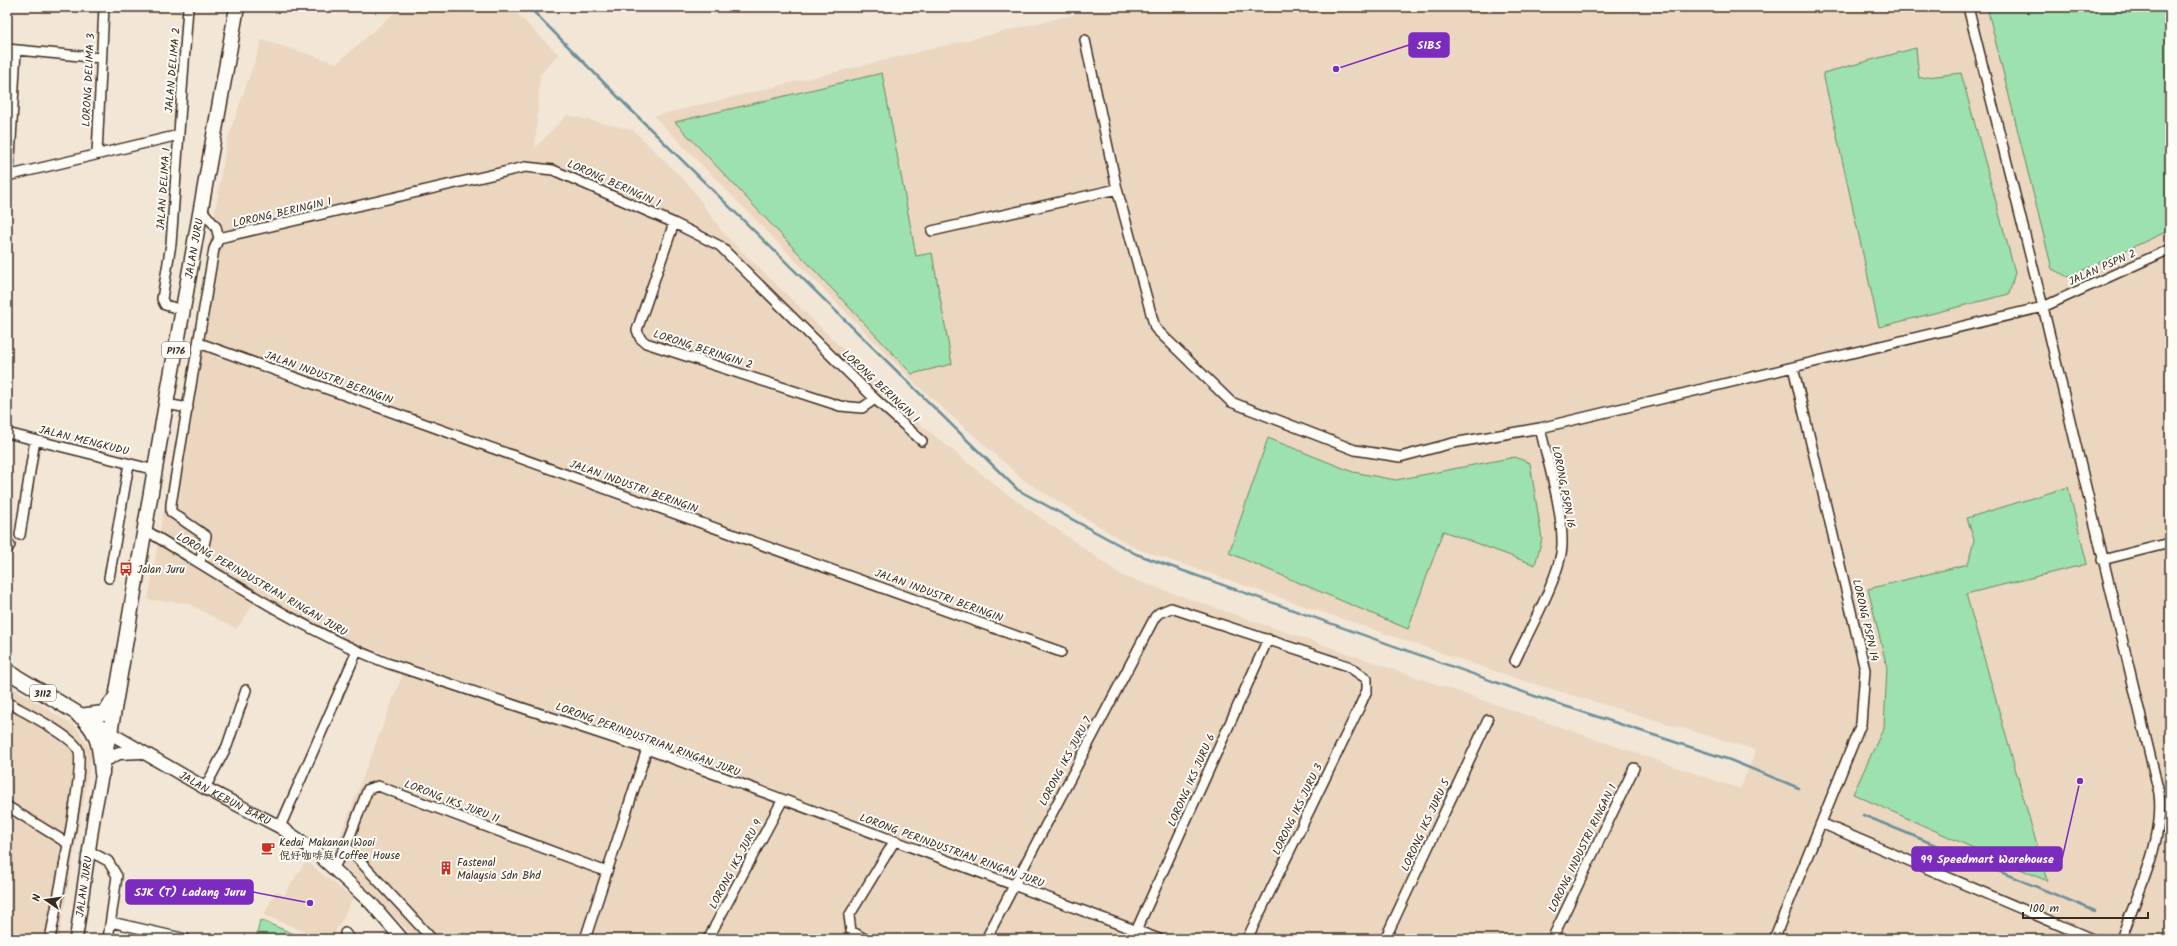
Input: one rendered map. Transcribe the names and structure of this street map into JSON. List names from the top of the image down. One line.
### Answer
{"streets":{"main road":["JALAN JURU","P176","3112"],"street":["JALAN DELIMA 2","LORONG DELIMA 3","LORONG BERINGIN 1","JALAN DELIMA 1","JALAN PSPN 2","LORONG BERINGIN 2","JALAN INDUSTRI BERINGIN","JALAN MENGKUDU","LORONG PSPN 16","LORONG PERINDUSTRIAN RINGAN JURU","LORONG PSPN 14","LORONG IKS JURU 7","LORONG IKS JURU 6","JALAN KEBUN BARU","LORONG IKS JURU 11","LORONG IKS JURU 3","LORONG IKS JURU 5","LORONG INDUSTRI RINGAN 1","LORONG IKS JURU 9"]},"crossings":[["JALAN DELIMA 2","JALAN DELIMA 1"],["LORONG DELIMA 3","JALAN DELIMA 1"],["LORONG BERINGIN 1","JALAN JURU"],["LORONG BERINGIN 1","LORONG BERINGIN 2"],["JALAN DELIMA 1","JALAN JURU"],["JALAN JURU","JALAN INDUSTRI BERINGIN"],["JALAN JURU","JALAN MENGKUDU"],["JALAN JURU","LORONG PERINDUSTRIAN RINGAN JURU"],["JALAN JURU","3112"],["JALAN JURU","JALAN KEBUN BARU"],["JALAN PSPN 2","LORONG PSPN 16"],["JALAN PSPN 2","LORONG PSPN 14"],["LORONG PERINDUSTRIAN RINGAN JURU","LORONG IKS JURU 7"],["LORONG PERINDUSTRIAN RINGAN JURU","LORONG IKS JURU 6"],["LORONG PERINDUSTRIAN RINGAN JURU","LORONG IKS JURU 9"],["3112","JALAN KEBUN BARU"],["LORONG IKS JURU 7","LORONG IKS JURU 6"],["LORONG IKS JURU 7","LORONG IKS JURU 3"],["LORONG IKS JURU 6","LORONG IKS JURU 3"],["JALAN KEBUN BARU","LORONG IKS JURU 11"]],"places":{"other":["SIBS","99 Speedmart Warehouse","SJK (T) Ladang Juru"],"bus stop":["Jalan Juru"],"cafe":["Kedai Makanan Wooi 倪好咖啡庭 Coffee House"],"building":["Fastenal Malaysia Sdn Bhd"]},"scale_bar":"100 m","north":"left"}
